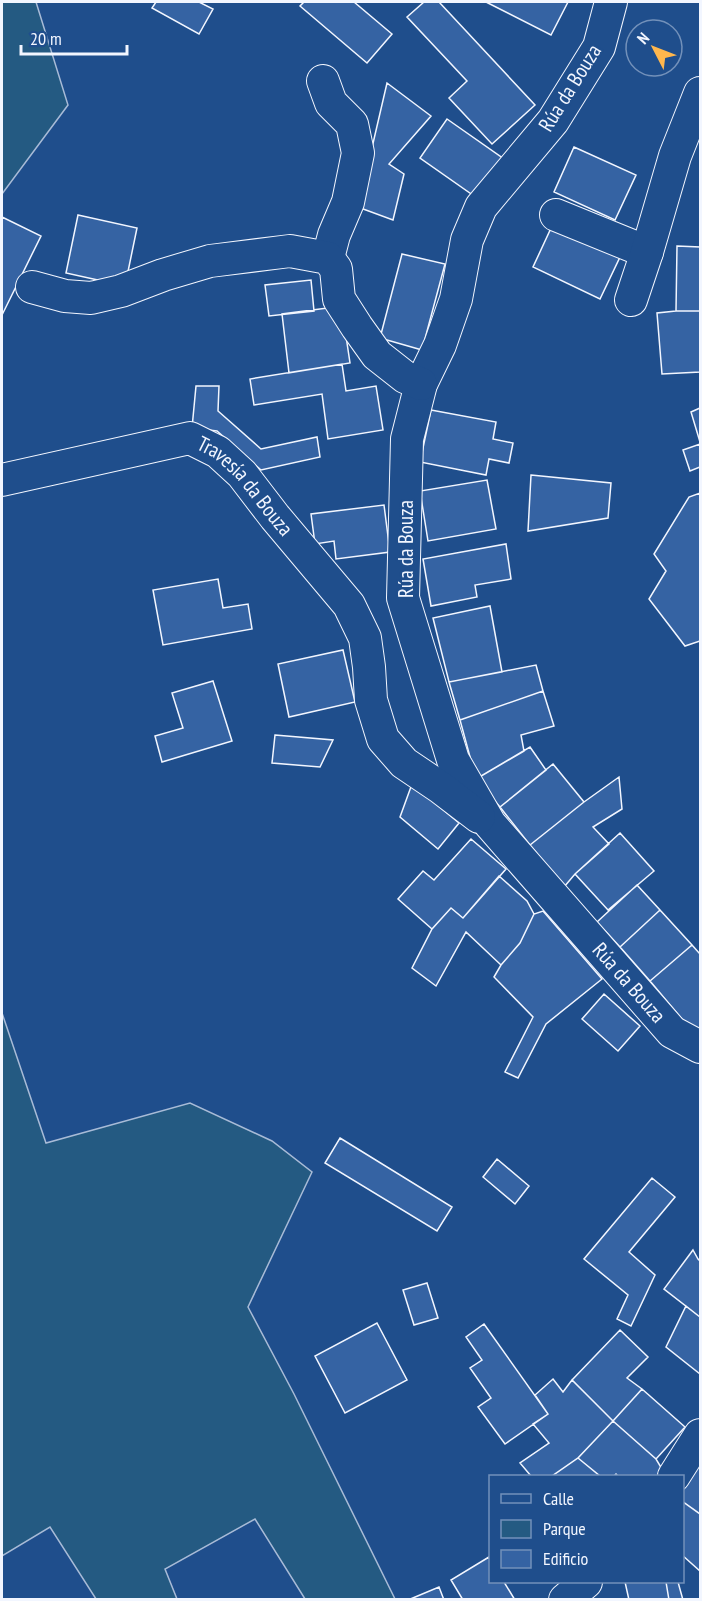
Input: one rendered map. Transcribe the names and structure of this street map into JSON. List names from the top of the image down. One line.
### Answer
{"streets":{"street":["Rúa da Bouza","Travesía da Bouza"]},"crossings":[["Rúa da Bouza","Travesía da Bouza"]],"legend":["Calle","Parque","Edificio"],"scale_bar":"20 m","north":"top left"}
